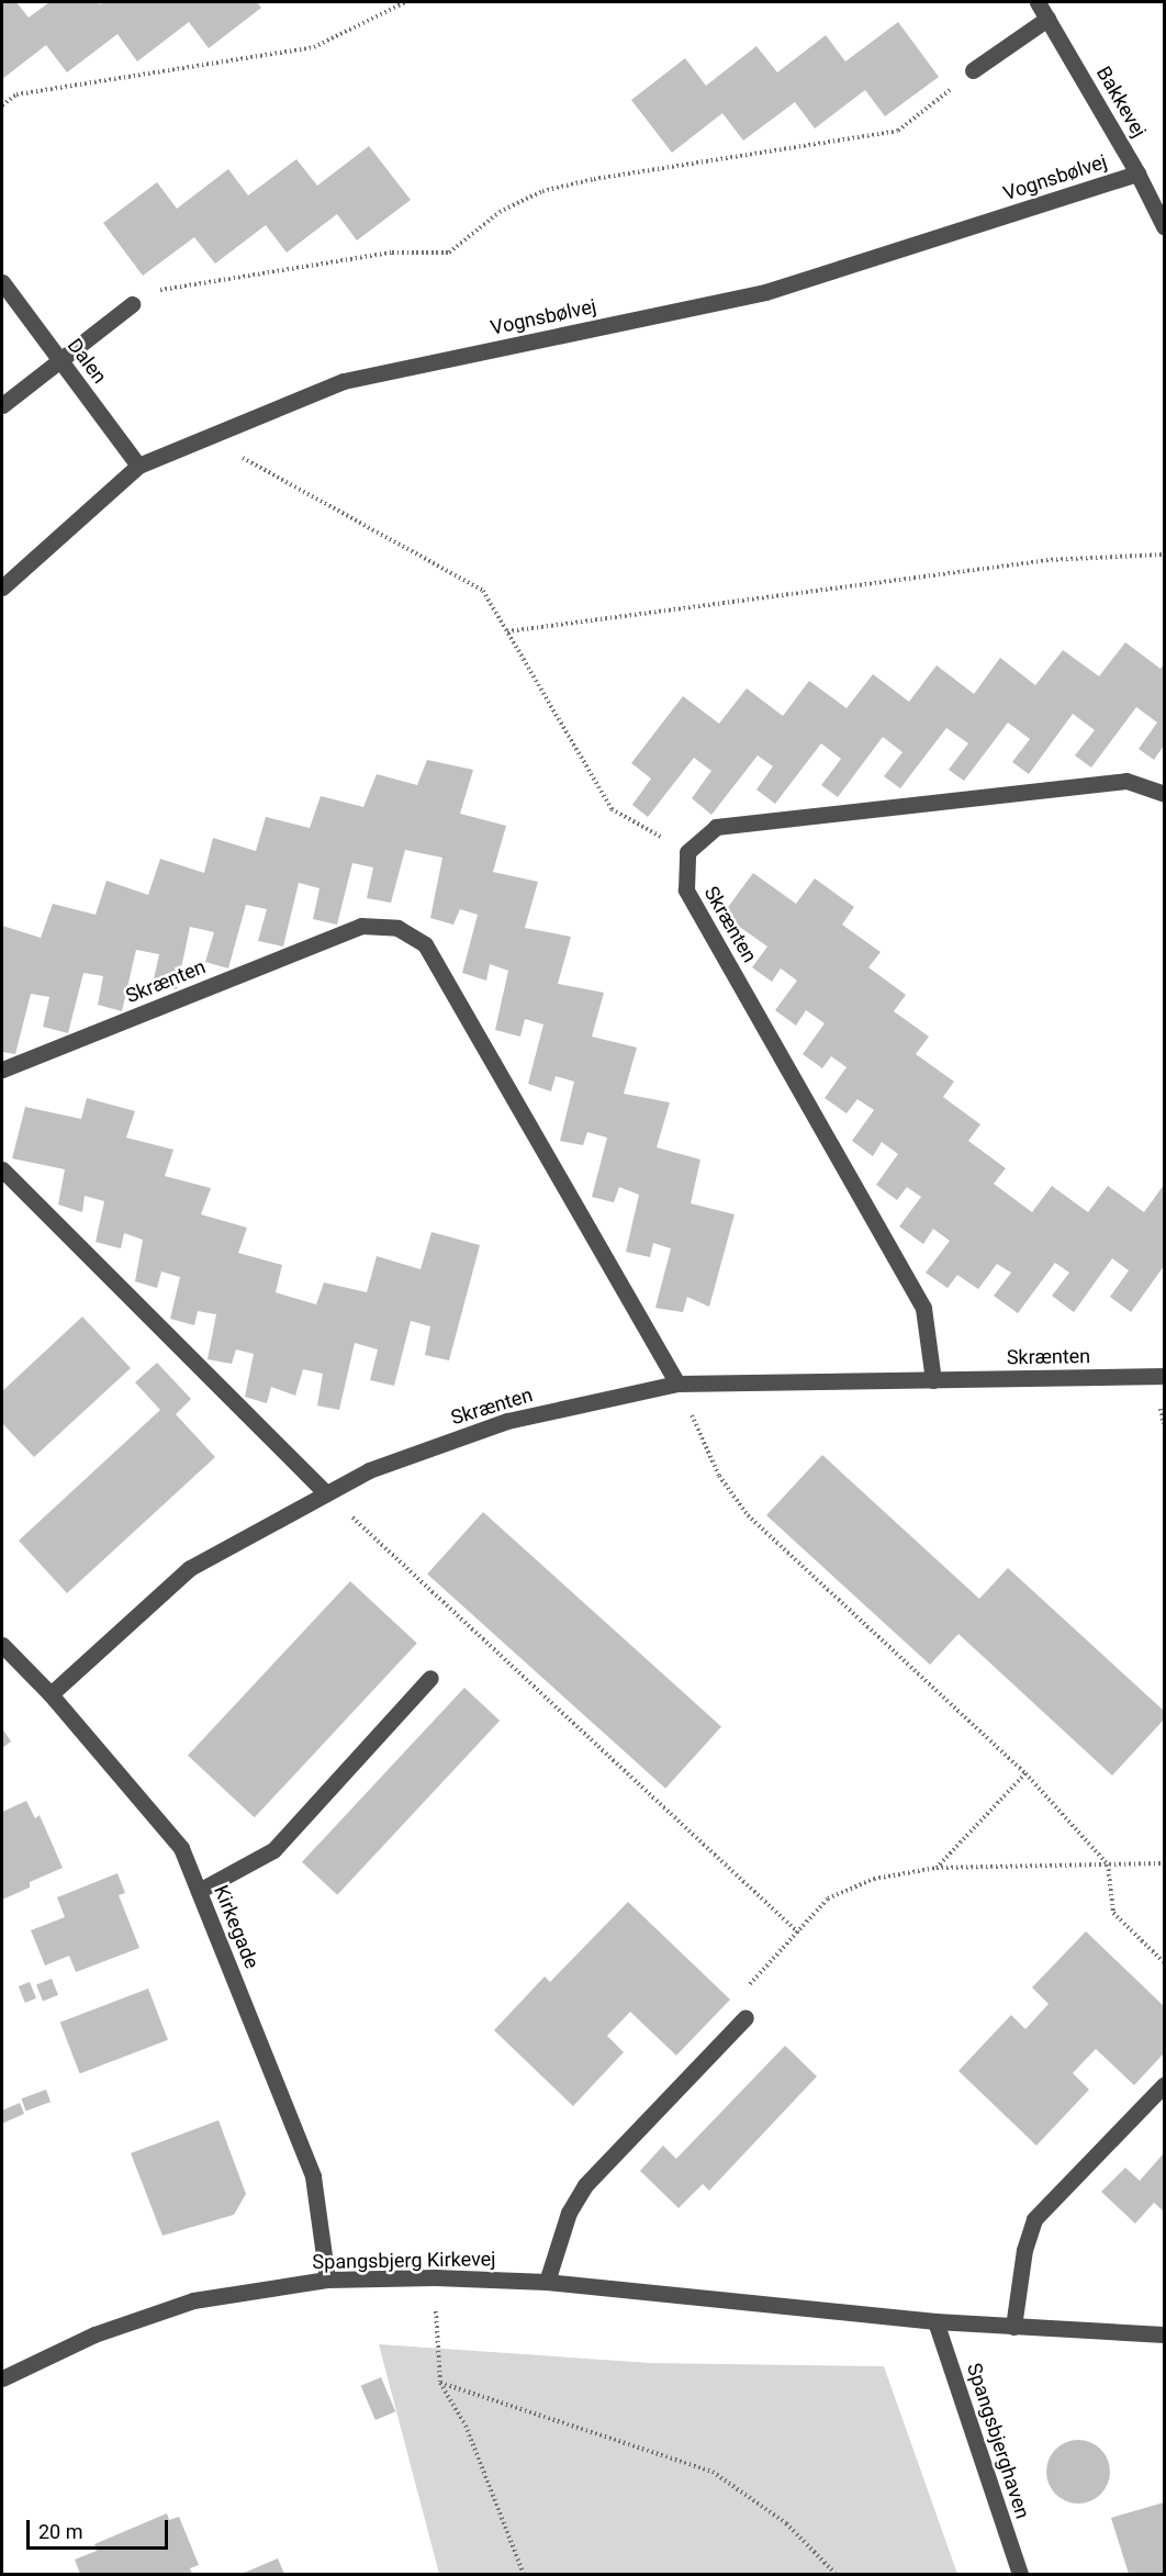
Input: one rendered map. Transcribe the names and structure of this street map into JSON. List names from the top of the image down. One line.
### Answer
{"streets":{"street":["Bakkevej","Vognsbølvej","Dalen","Skrænten","Kirkegade","Spangsbjerg Kirkevej","Spangsbjerghaven"]},"crossings":[["Bakkevej","Vognsbølvej"],["Vognsbølvej","Dalen"],["Skrænten","Kirkegade"],["Kirkegade","Spangsbjerg Kirkevej"],["Spangsbjerg Kirkevej","Spangsbjerghaven"]],"scale_bar":"20 m"}
